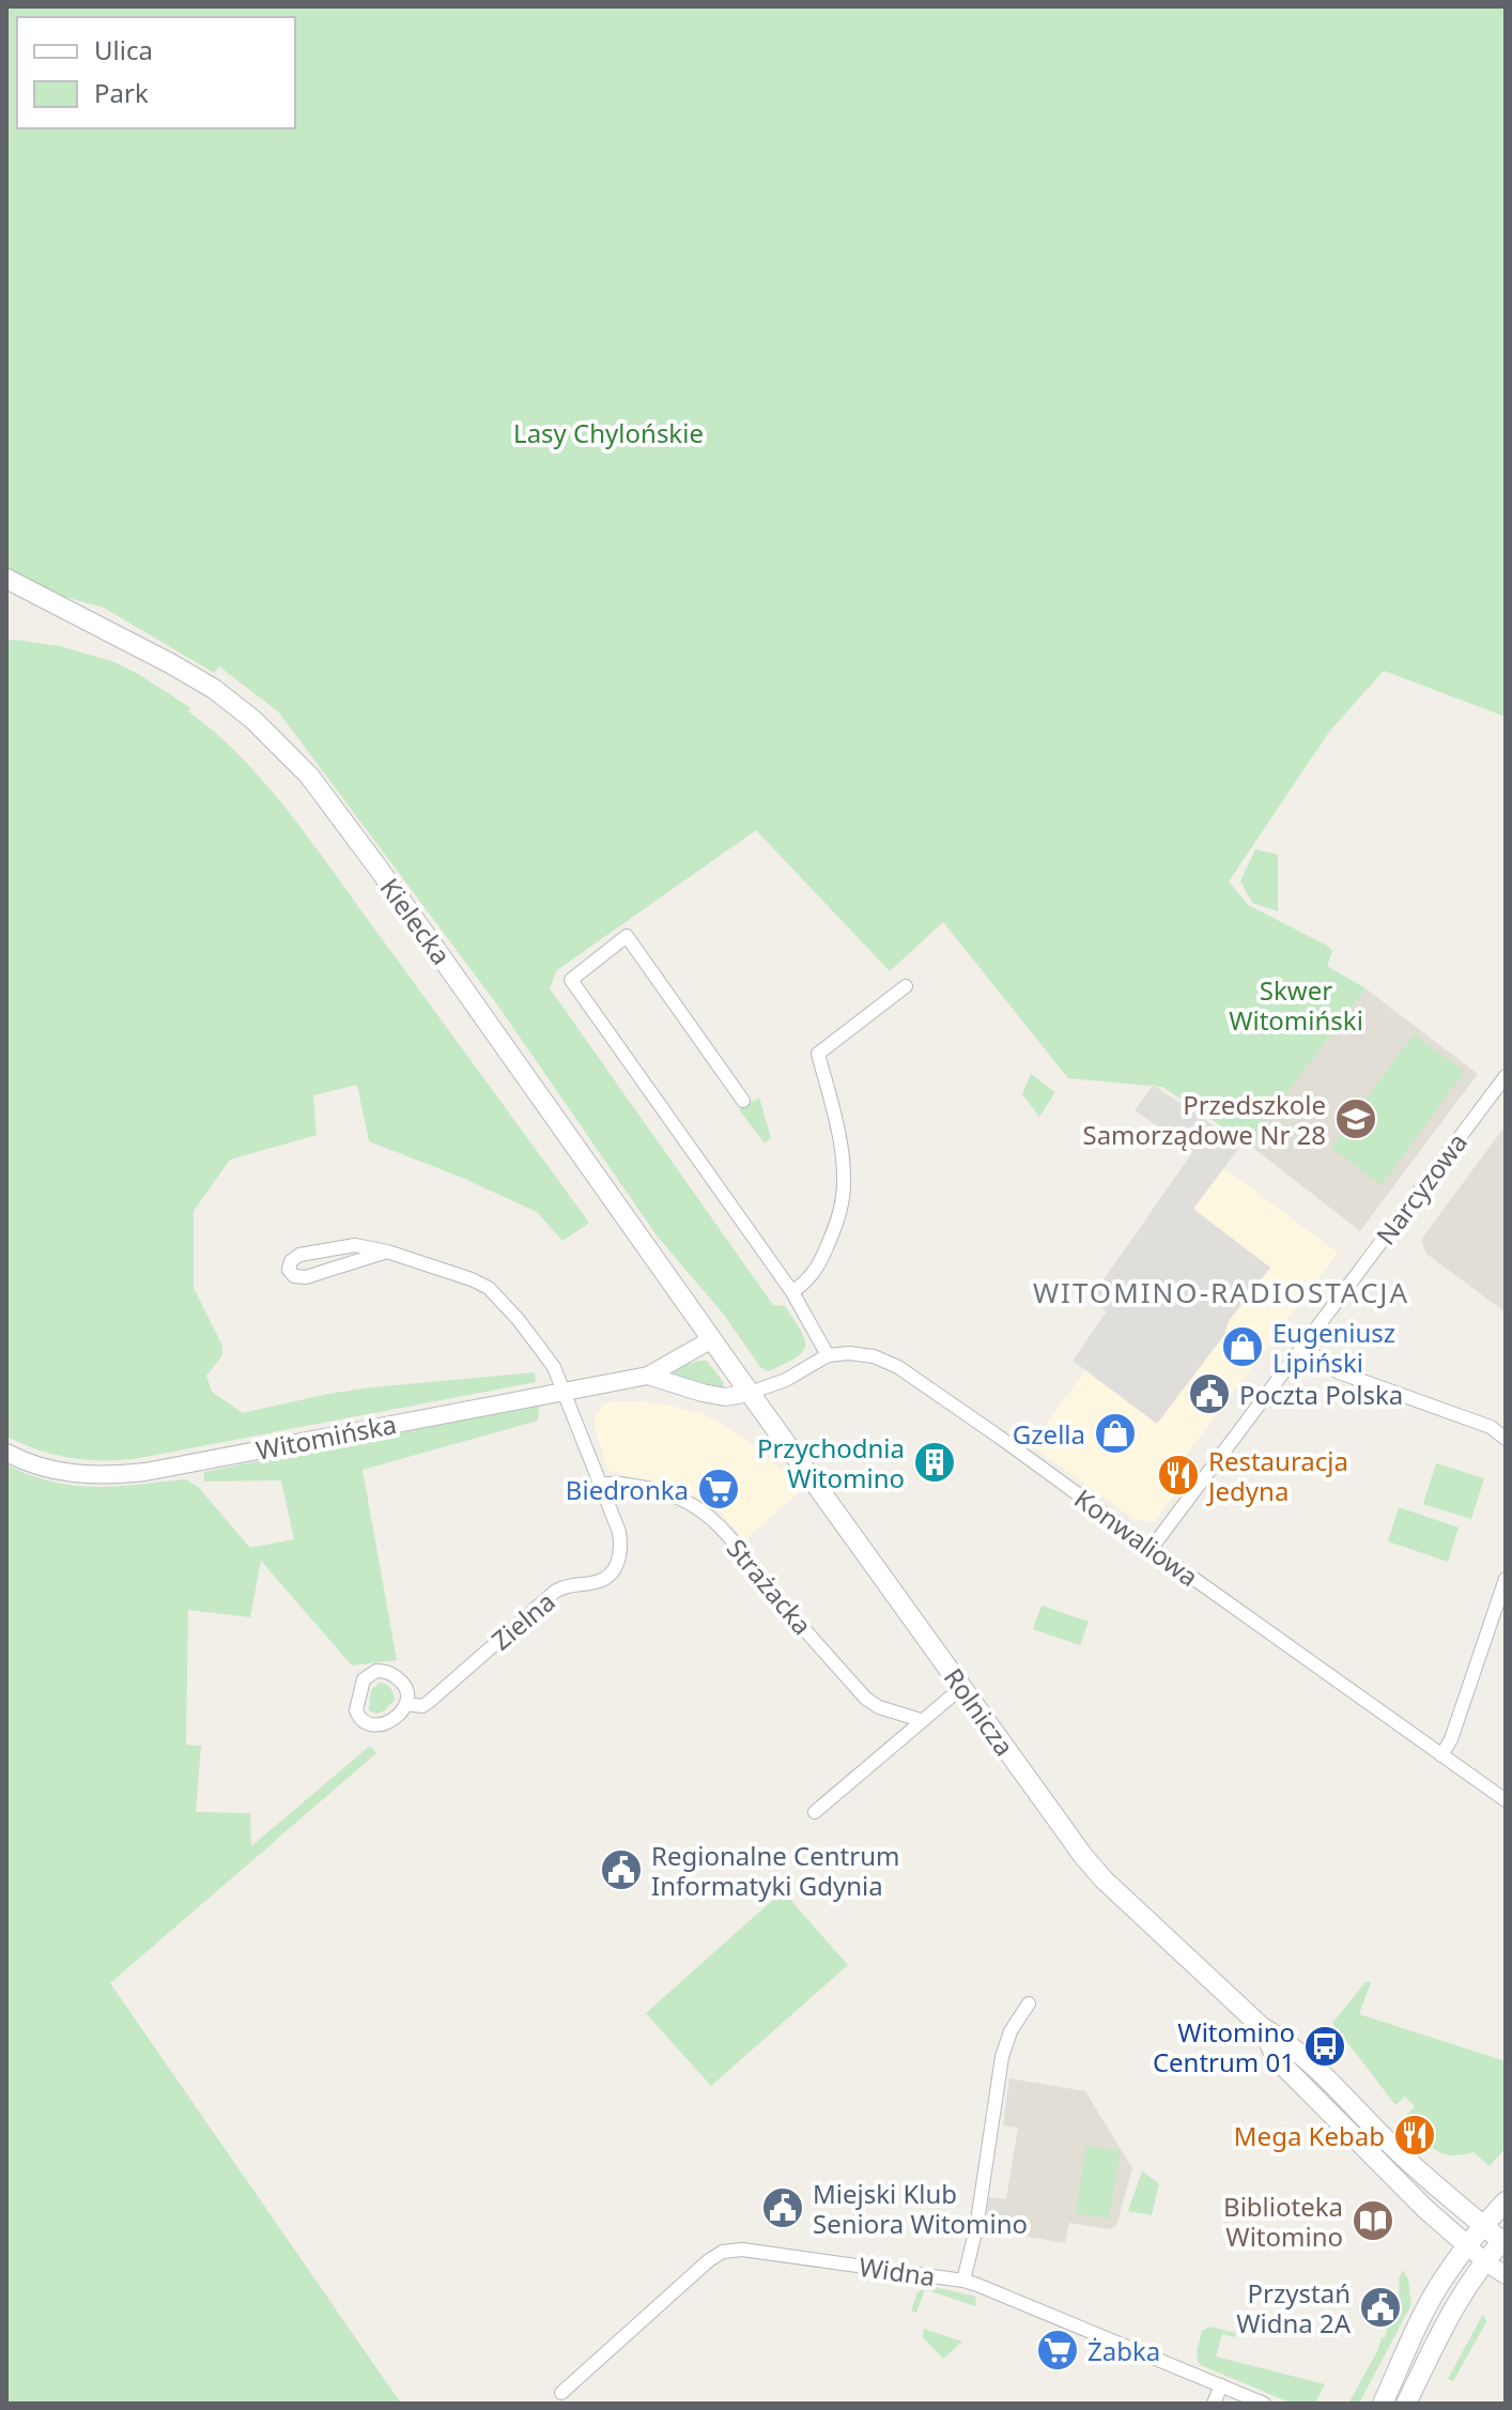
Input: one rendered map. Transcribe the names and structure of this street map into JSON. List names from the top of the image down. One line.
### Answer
{"streets":{"main road":["Kielecka","Rolnicza"],"street":["Narcyzowa","Witomińska","Konwaliowa","Strażacka","Zielna","Widna"]},"crossings":[["Kielecka","Witomińska"],["Kielecka","Rolnicza"],["Narcyzowa","Konwaliowa"],["Witomińska","Zielna"],["Witomińska","Rolnicza"],["Strażacka","Zielna"]],"districts":["WITOMINO-RADIOSTACJA"],"parks":["Lasy Chylońskie","Skwer Witomiński"],"places":{"school or university":["Przedszkole Samorządowe Nr 28"],"shop":["Eugeniusz Lipiński","Gzella"],"public building":["Poczta Polska","Regionalne Centrum Informatyki Gdynia","Miejski Klub Seniora Witomino","Przystań Widna 2A"],"building":["Przychodnia Witomino"],"restaurant":["Restauracja Jedyna","Mega Kebab"],"supermarket":["Biedronka","Żabka"],"bus stop":["Witomino Centrum 01"],"library":["Biblioteka Witomino"]},"legend":["Ulica","Park"]}
